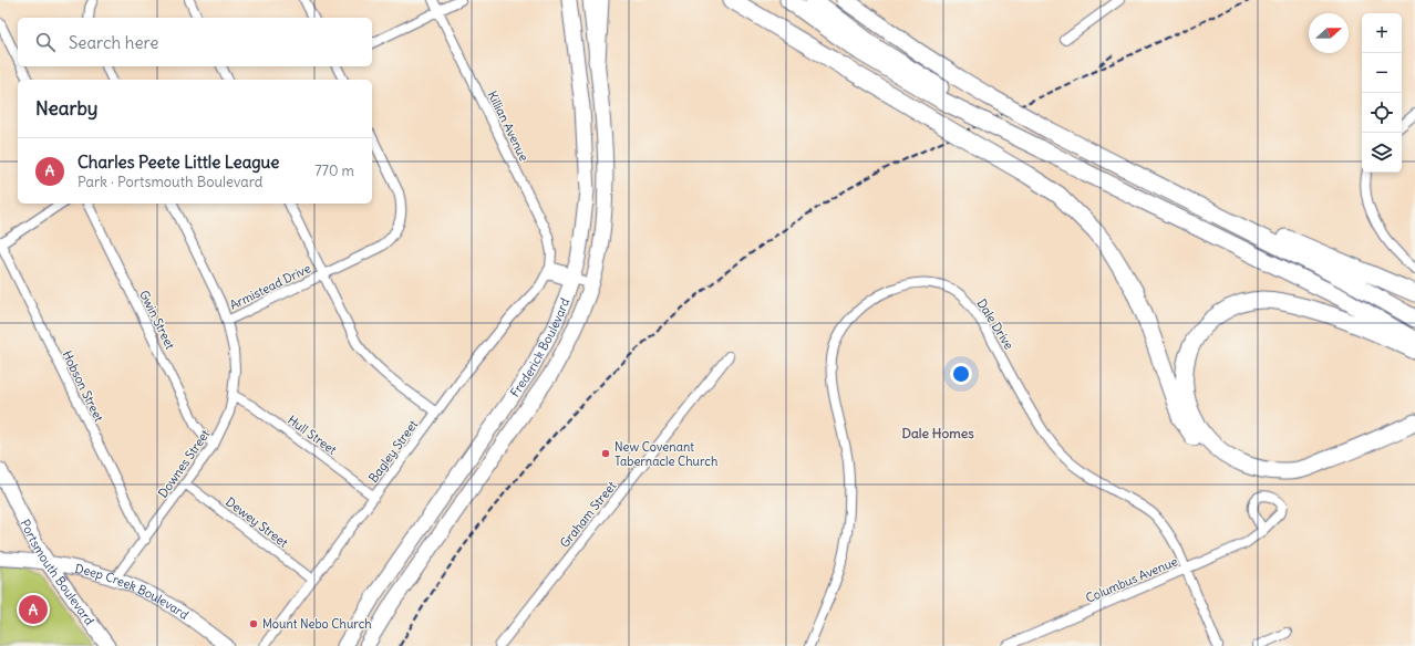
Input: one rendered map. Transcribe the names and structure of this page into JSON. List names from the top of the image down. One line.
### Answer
{"streets":{"main road":["Frederick Boulevard","Portsmouth Boulevard"],"street":["Killian Avenue","Armistead Drive","Gwin Street","Dale Drive","Hobson Street","Hull Street","Bagley Street","Downes Street","Graham Street","Dewey Street","Columbus Avenue","Deep Creek Boulevard"]},"crossings":[["Killian Avenue","Bagley Street"],["Armistead Drive","Bagley Street"],["Armistead Drive","Downes Street"],["Gwin Street","Downes Street"],["Dale Drive","Columbus Avenue"],["Hobson Street","Downes Street"],["Hull Street","Bagley Street"],["Hull Street","Downes Street"],["Bagley Street","Dewey Street"],["Downes Street","Dewey Street"],["Downes Street","Deep Creek Boulevard"],["Portsmouth Boulevard","Deep Creek Boulevard"]],"districts":["Dale Homes"],"places":["New Covenant Tabernacle Church","Mount Nebo Church"],"north":"right","page":{"map_buttons":["+","−"],"search":"Search here","heading":"Nearby","list":[{"mark":"A","name":"Charles Peete Little League","note":"Park · Portsmouth Boulevard","value":"770 m"}],"pins":"A"}}
